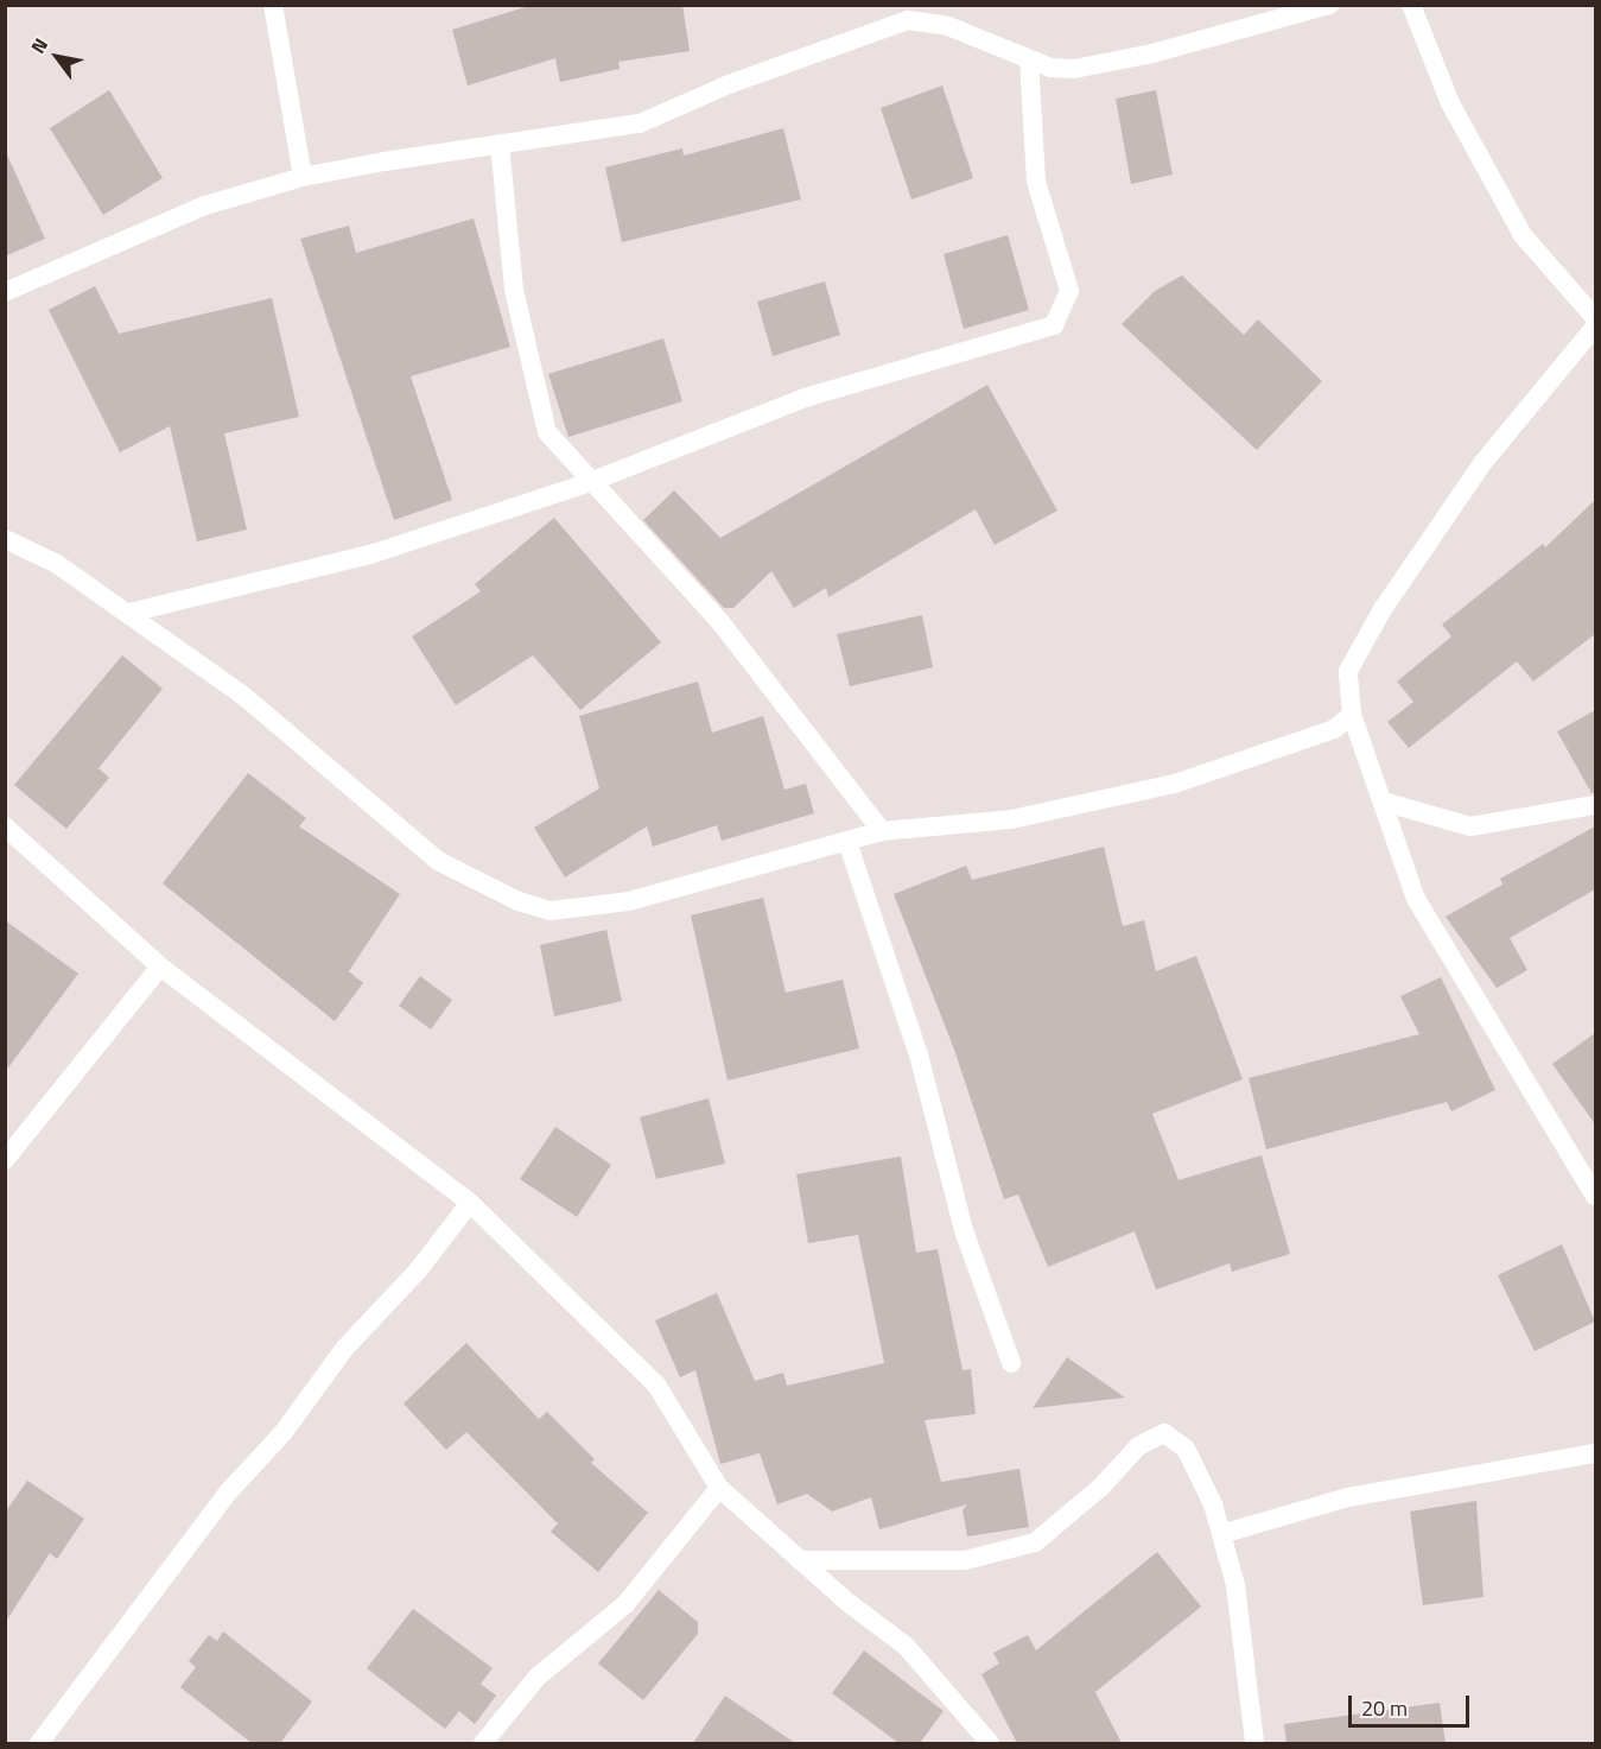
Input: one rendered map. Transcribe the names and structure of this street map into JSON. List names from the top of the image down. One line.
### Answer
{"scale_bar":"20 m","north":"top left"}
